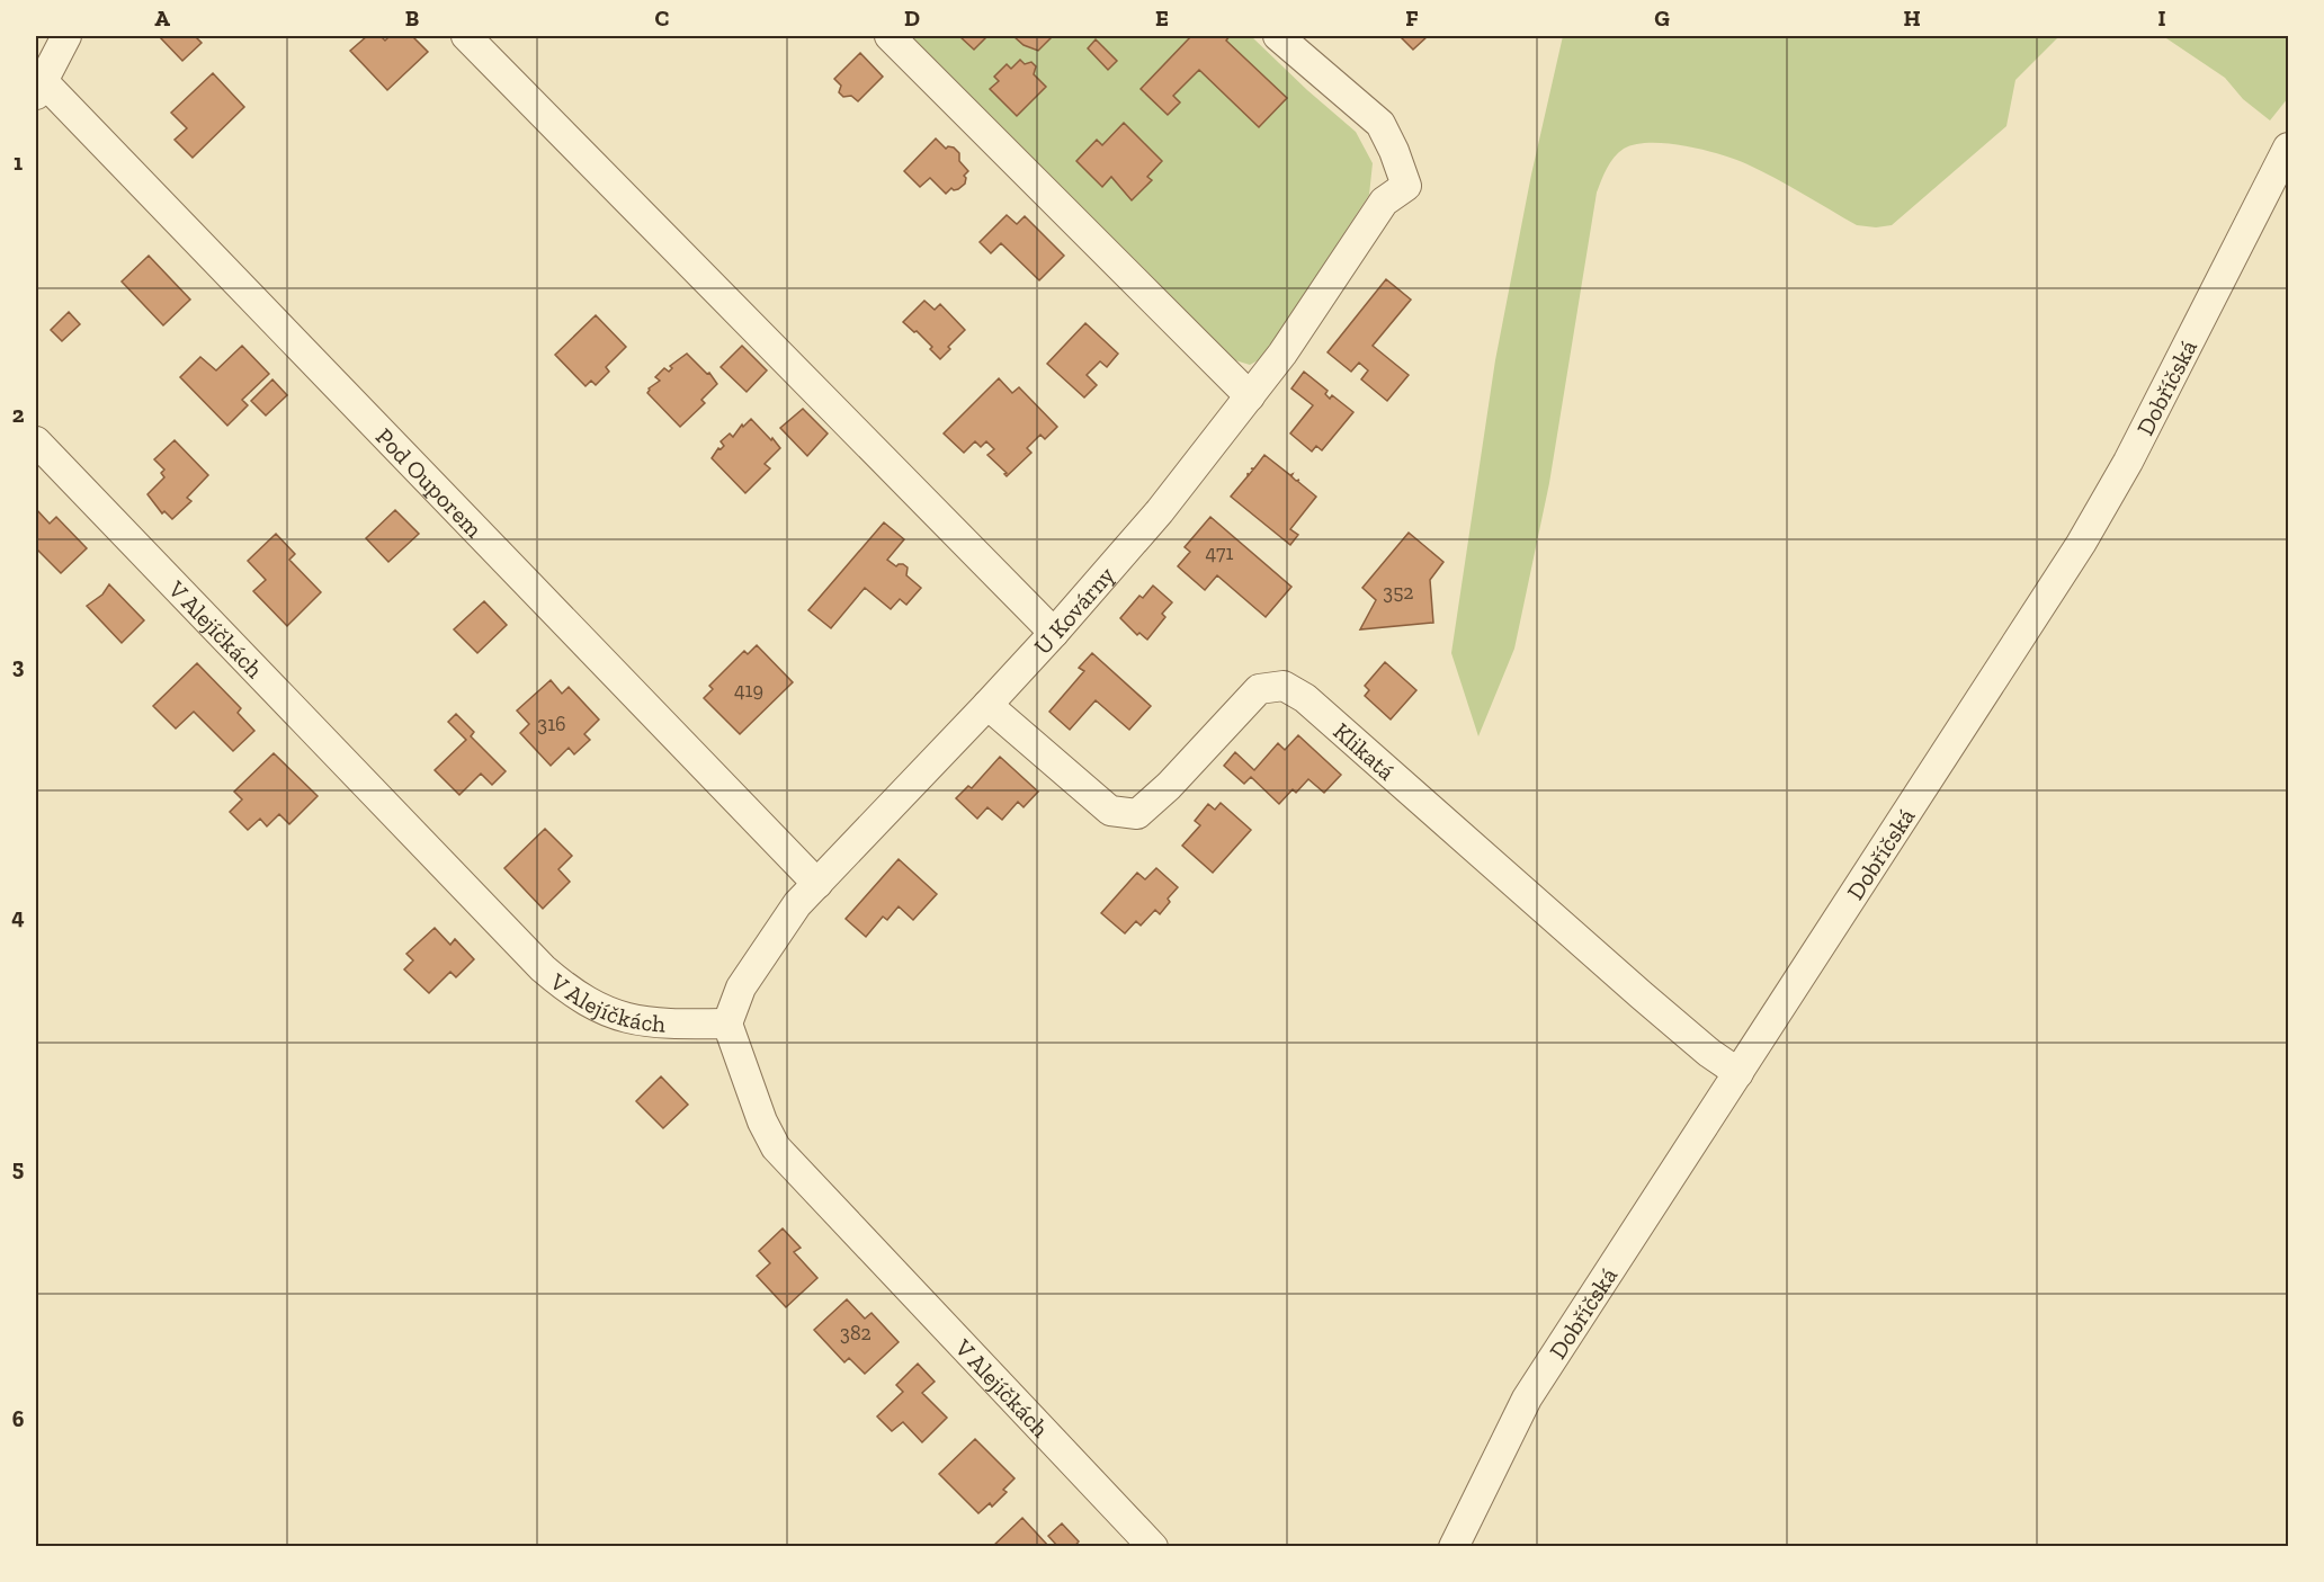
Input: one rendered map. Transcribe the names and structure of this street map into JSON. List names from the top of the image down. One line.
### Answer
{"streets":{"street":["Dobříčská","Pod Ouporem","U Kovárny","V Alejíčkách","Klikatá"]},"crossings":[["Dobříčská","Klikatá"],["Pod Ouporem","U Kovárny"],["U Kovárny","V Alejíčkách"],["U Kovárny","Klikatá"]],"house_numbers":["471","352","419","316","382"],"grid":{"columns":["A","B","C","D","E","F","G","H","I"],"rows":["1","2","3","4","5","6"]}}
